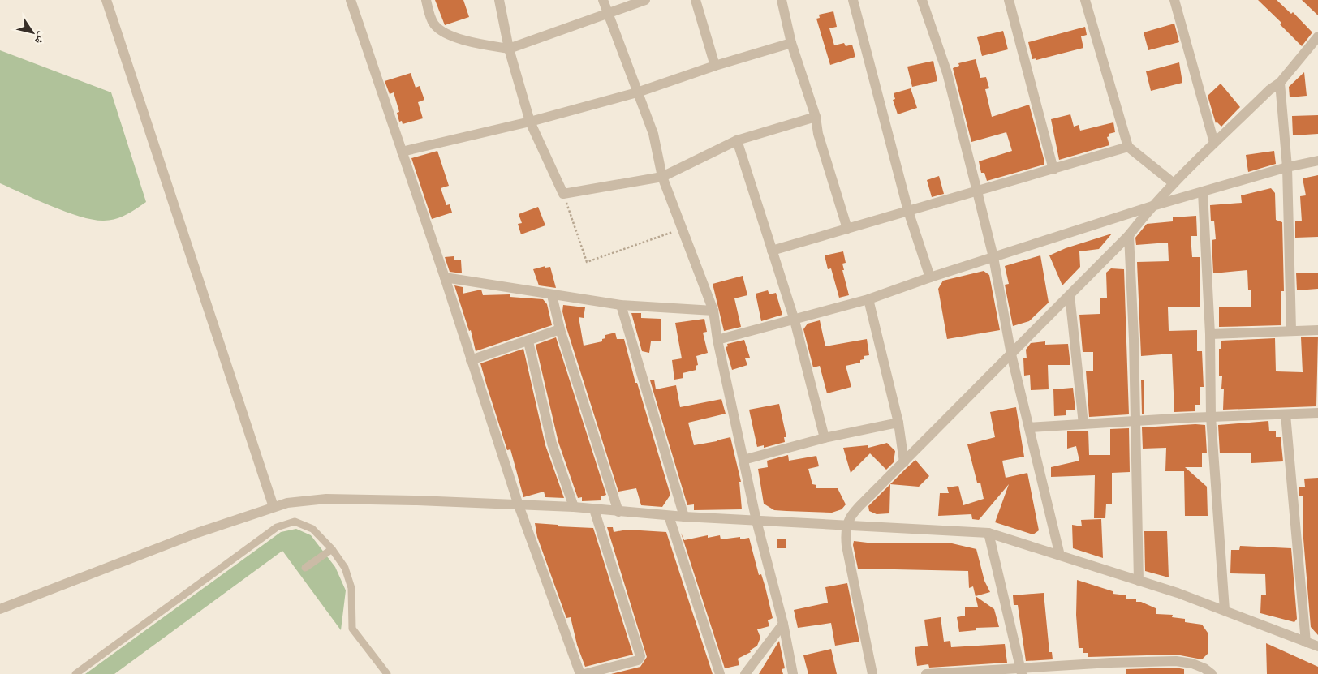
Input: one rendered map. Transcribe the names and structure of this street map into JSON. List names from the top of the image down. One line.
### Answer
{"north":"bottom right"}
